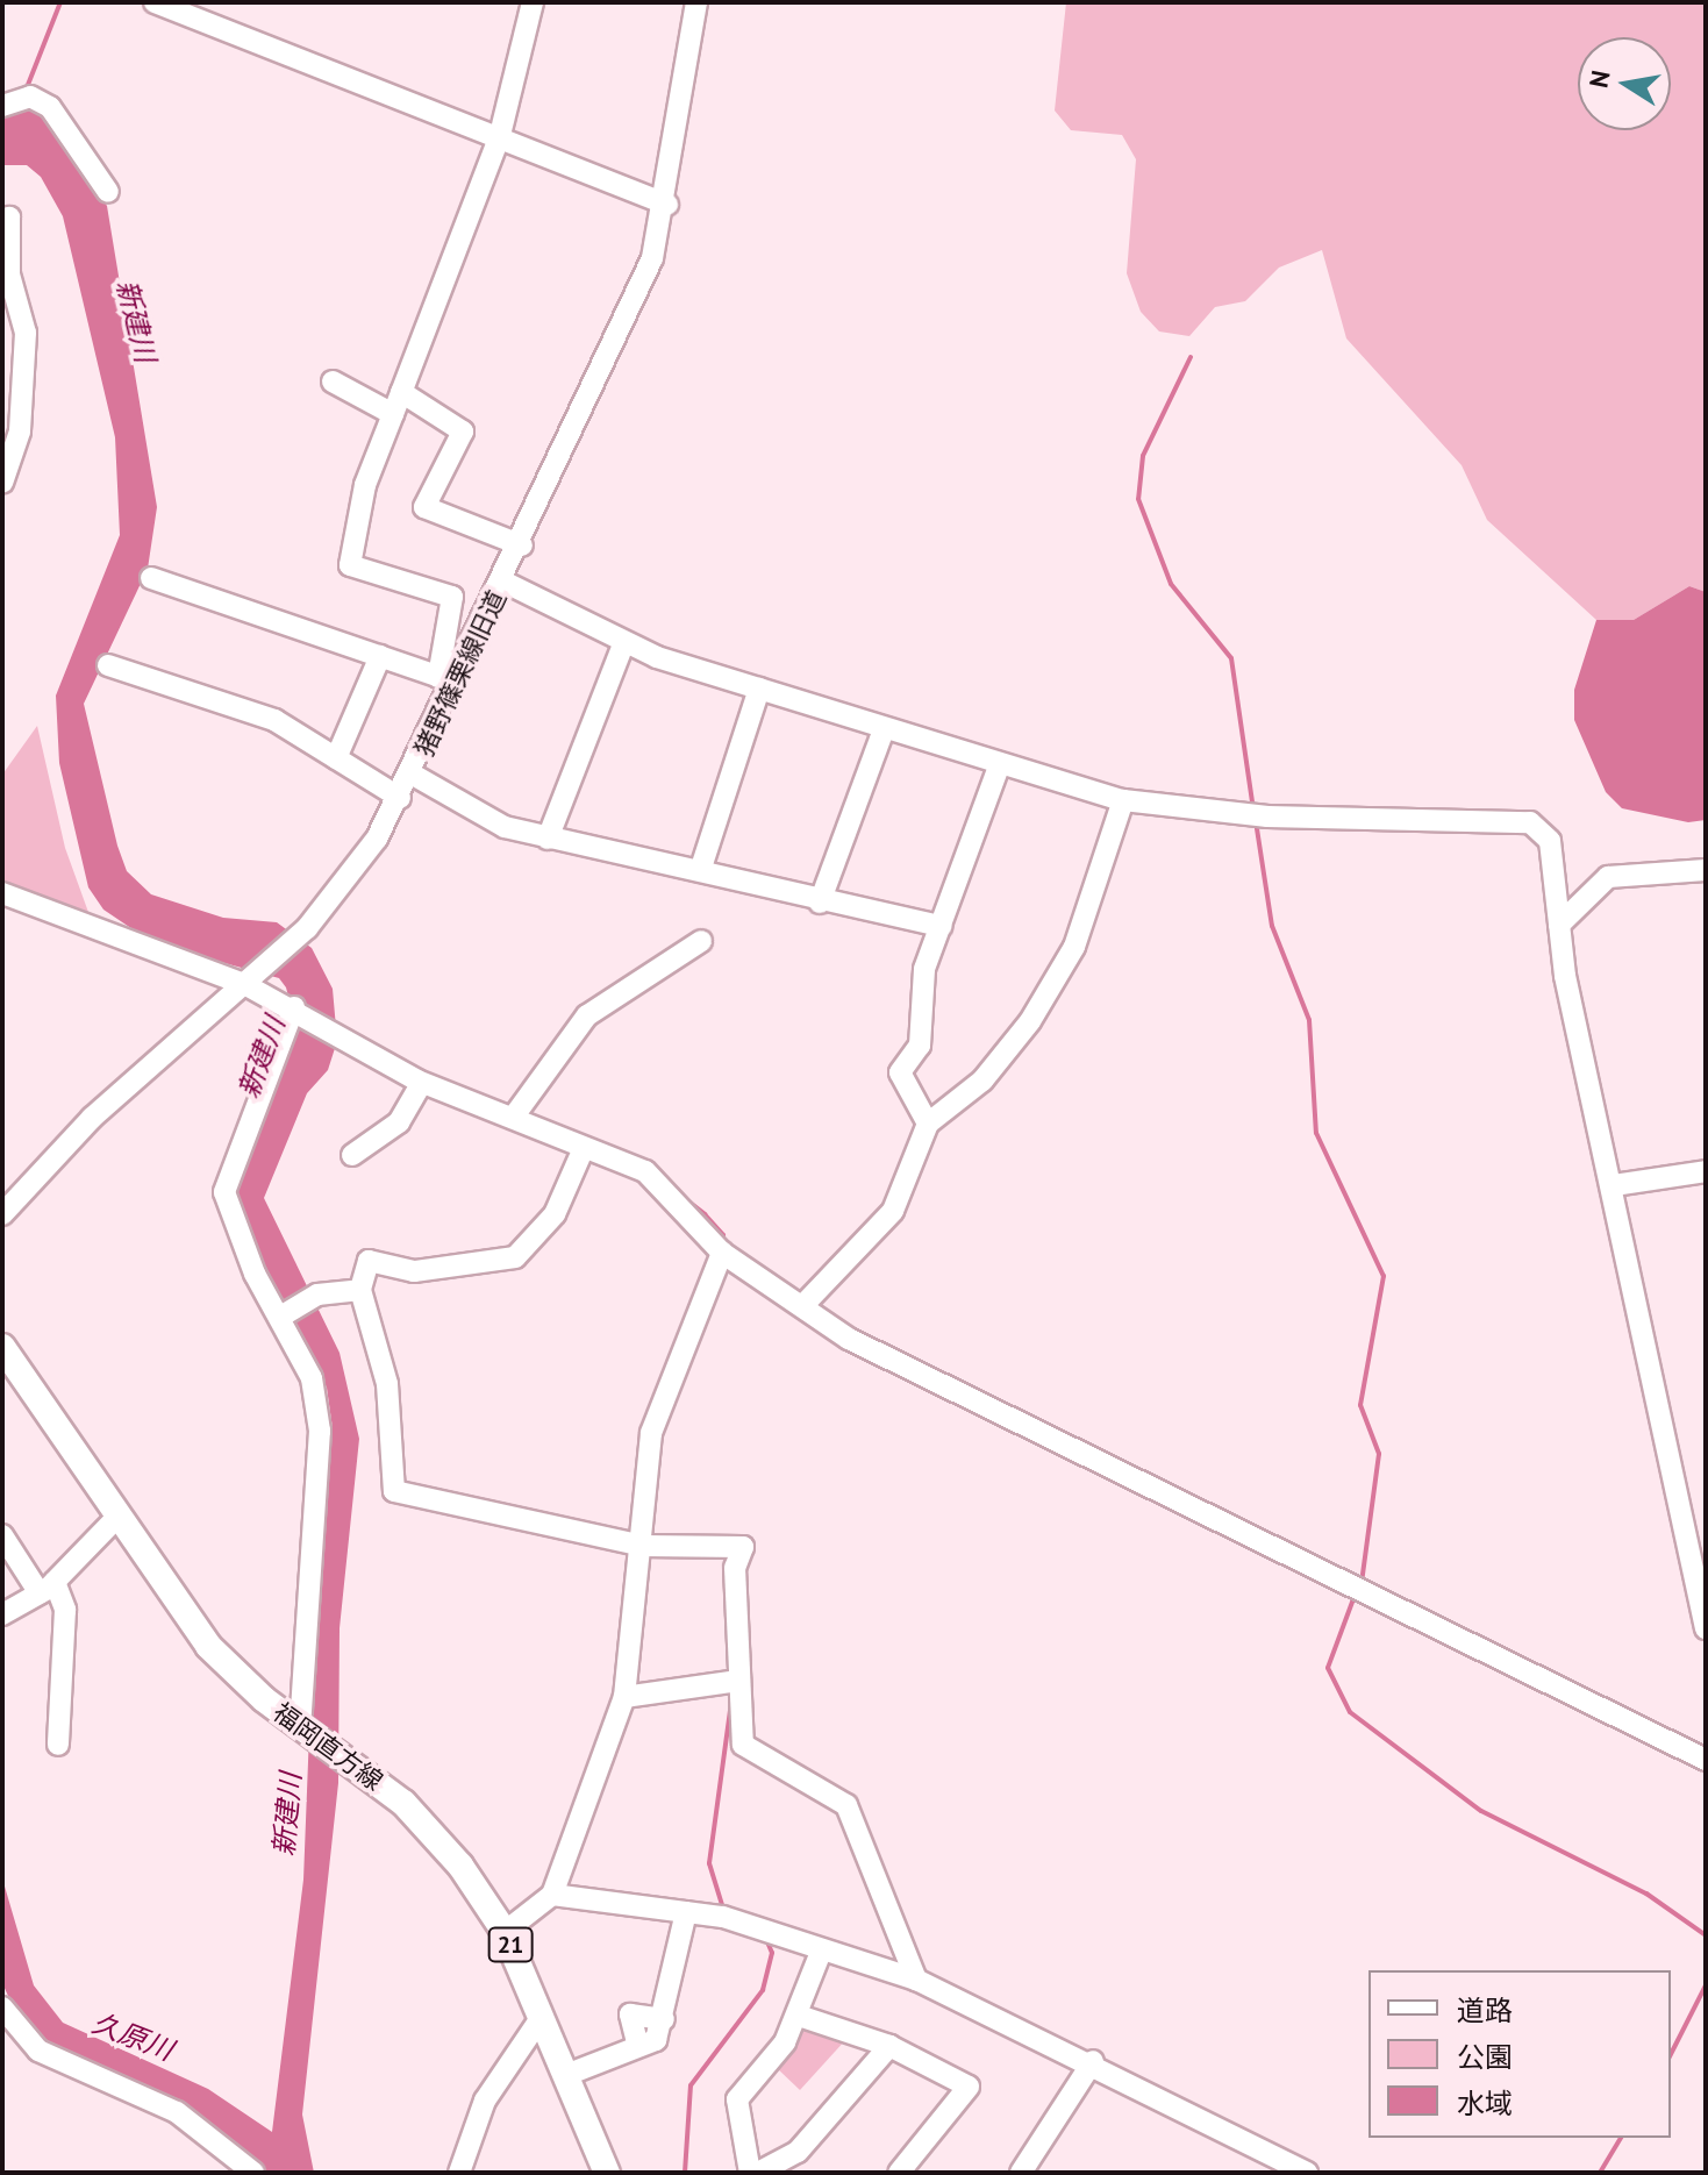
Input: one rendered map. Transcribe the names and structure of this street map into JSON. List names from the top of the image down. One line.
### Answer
{"streets":{"main road":["福岡直方線","21"],"street":["猪野篠栗線旧道"]},"water":["新建川","久原川"],"legend":["道路","公園","水域"],"north":"left"}
